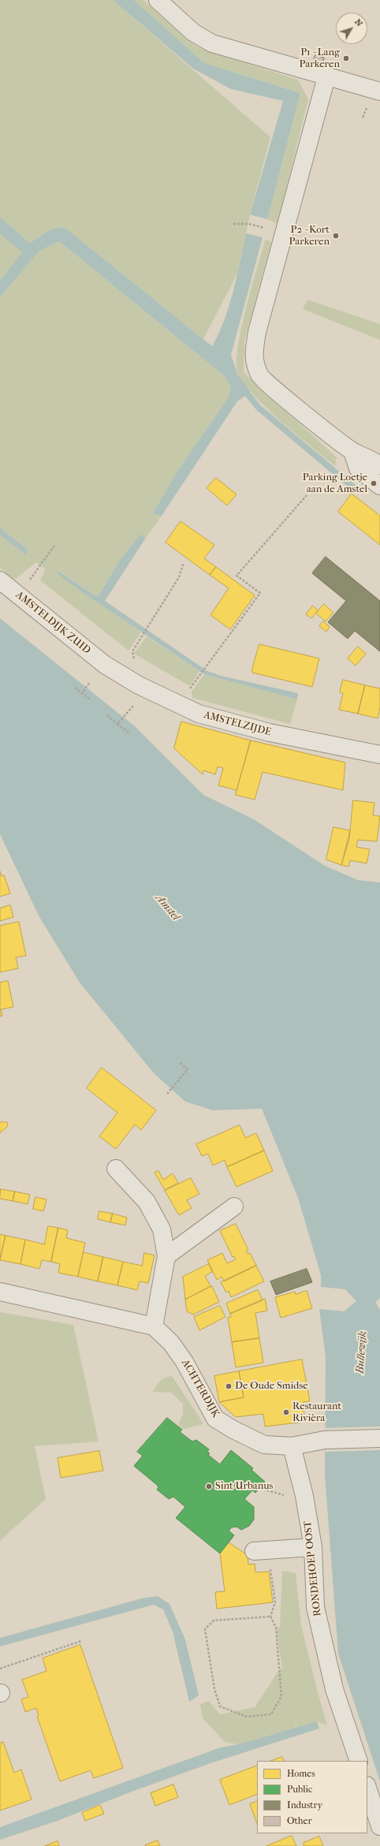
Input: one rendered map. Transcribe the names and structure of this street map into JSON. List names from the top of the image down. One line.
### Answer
{"streets":{"street":["AMSTELDIJK ZUID","AMSTELZIJDE","ACHTERDIJK","RONDEHOEP OOST"]},"crossings":[["AMSTELDIJK ZUID","AMSTELZIJDE"],["ACHTERDIJK","RONDEHOEP OOST"]],"water":["Amstel","Bullewijk"],"places":["P1 - Lang Parkeren","P2 - Kort Parkeren","Parking Loetje aan de Amstel","De Oude Smidse","Restaurant Rivièra","Sint Urbanus"],"legend":["Homes","Public","Industry","Other"],"north":"top right"}
